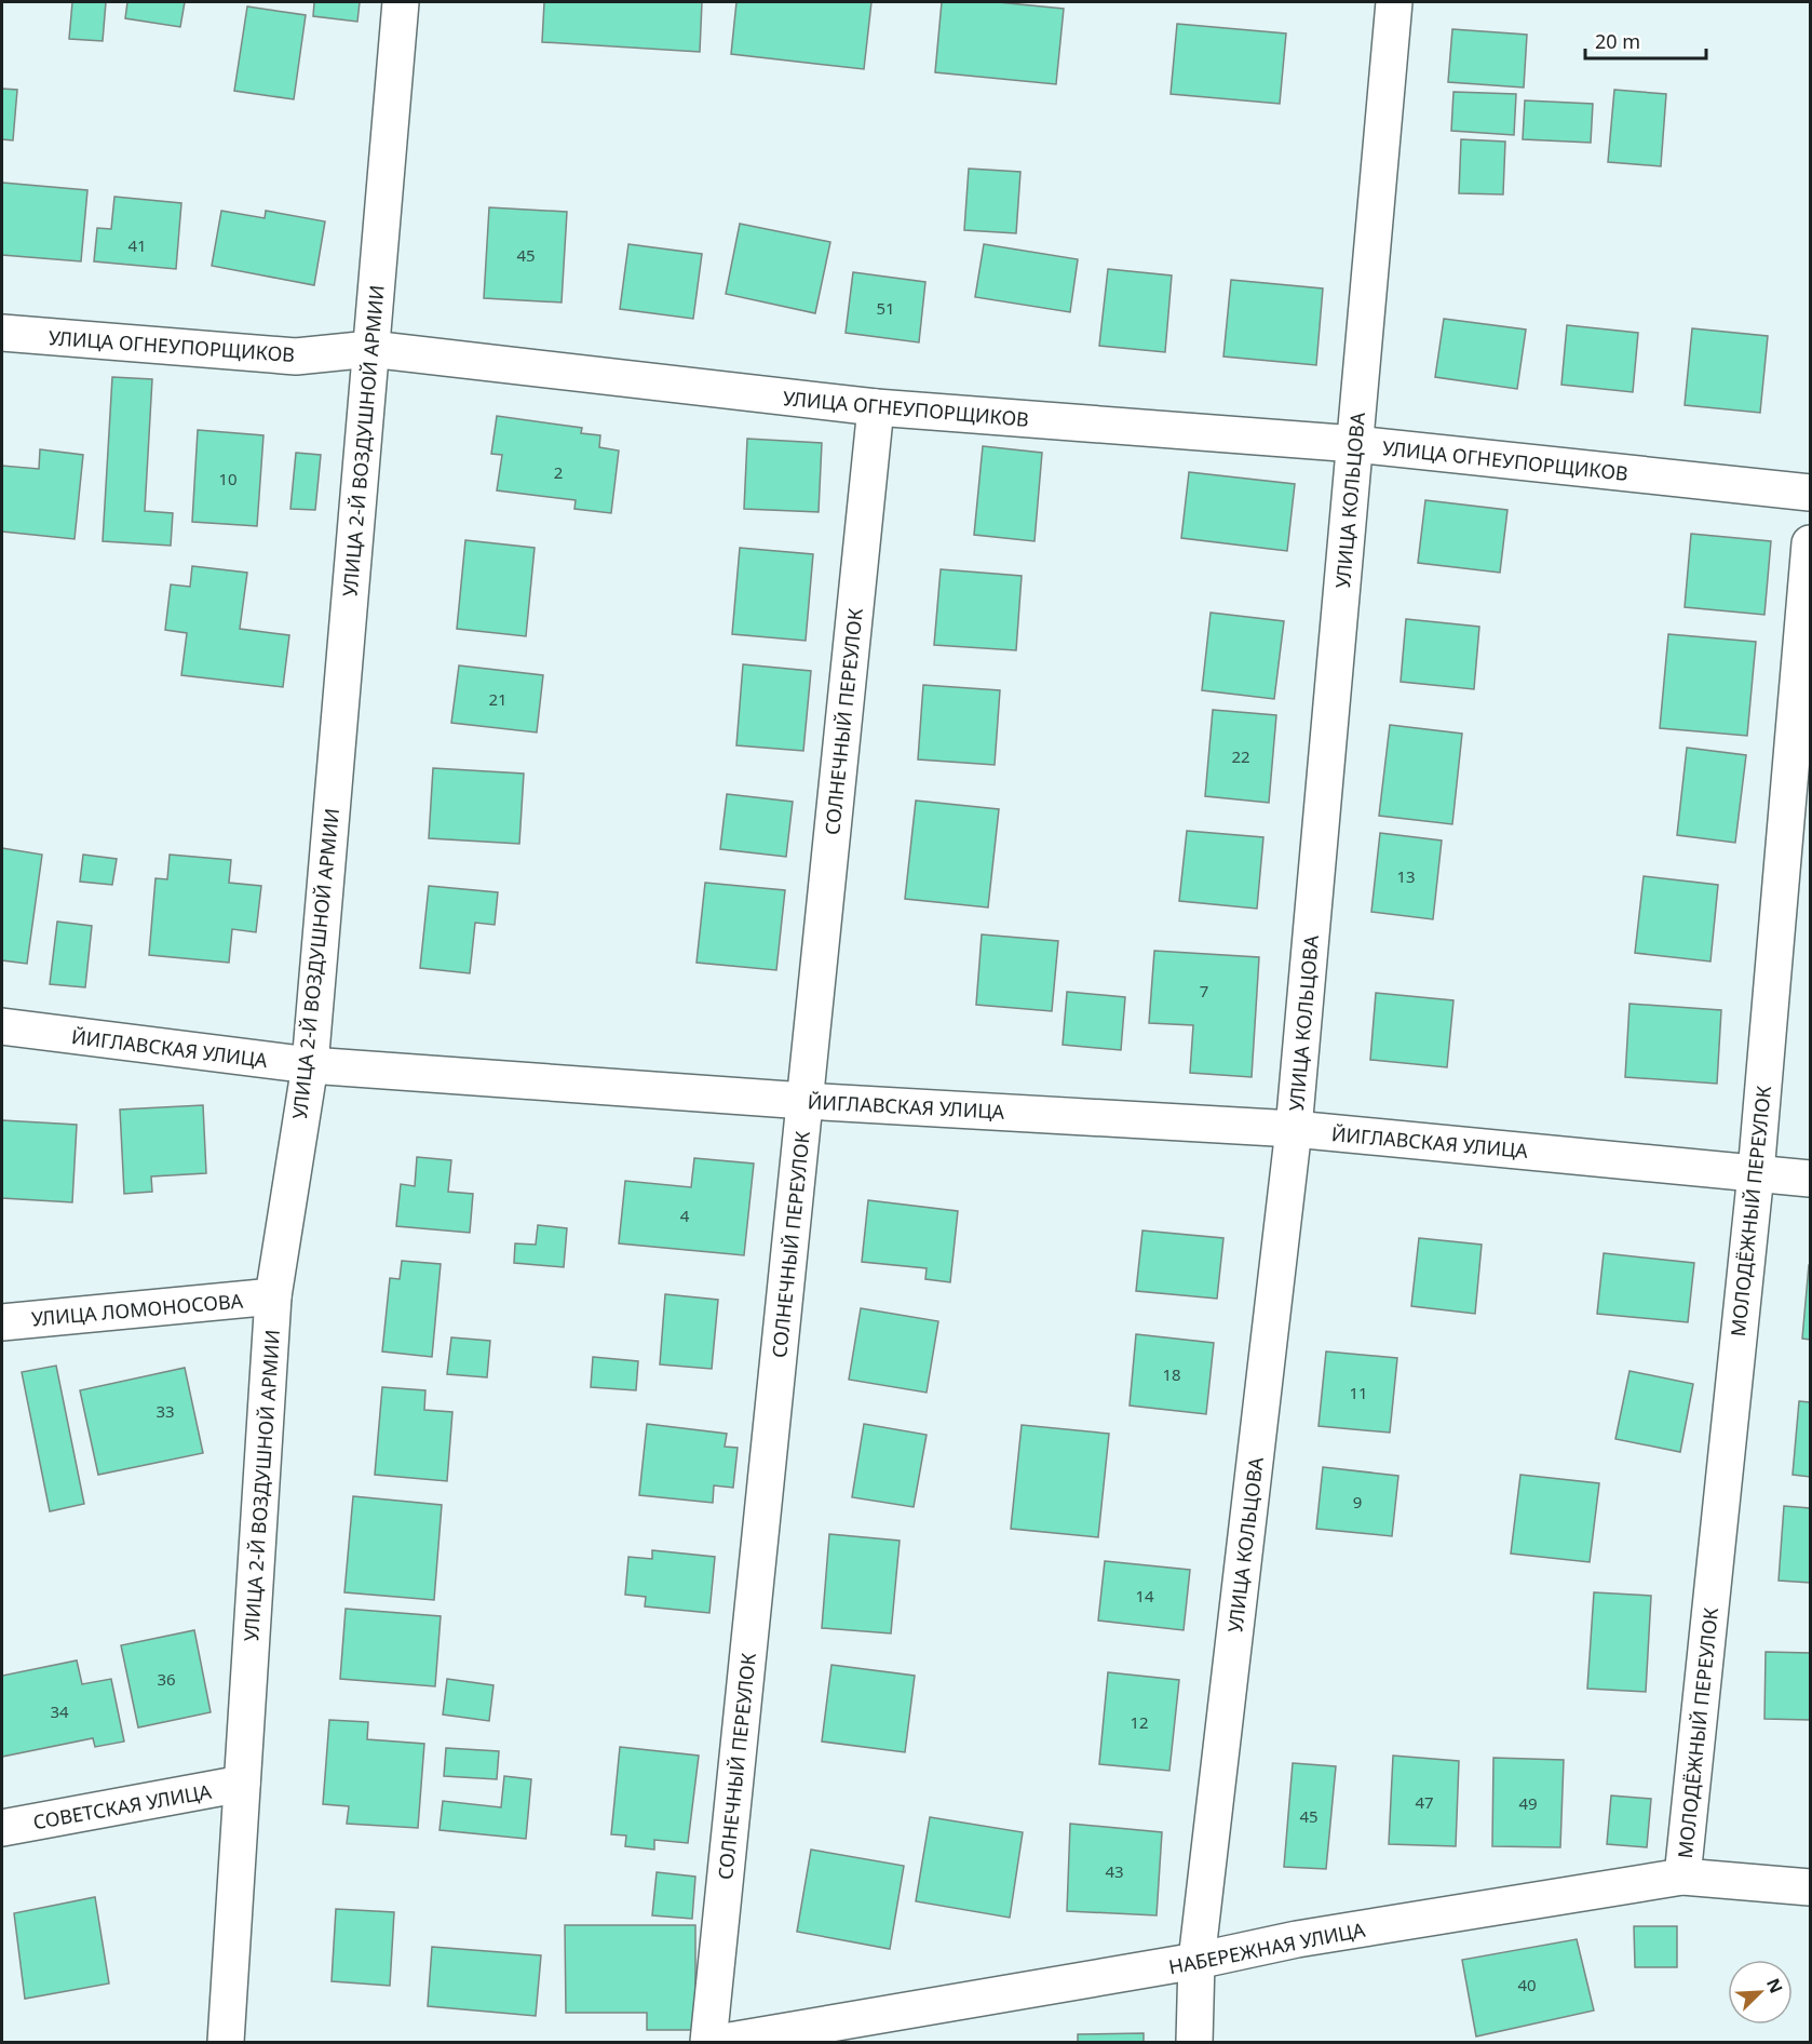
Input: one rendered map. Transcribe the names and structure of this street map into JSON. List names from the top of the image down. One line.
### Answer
{"streets":{"street":["УЛИЦА ОГНЕУПОРЩИКОВ","УЛИЦА 2-Й ВОЗДУШНОЙ АРМИИ","УЛИЦА КОЛЬЦОВА","СОЛНЕЧНЫЙ ПЕРЕУЛОК","ЙИГЛАВСКАЯ УЛИЦА","МОЛОДЁЖНЫЙ ПЕРЕУЛОК","УЛИЦА ЛОМОНОСОВА","СОВЕТСКАЯ УЛИЦА","НАБЕРЕЖНАЯ УЛИЦА"]},"crossings":[["УЛИЦА ОГНЕУПОРЩИКОВ","УЛИЦА 2-Й ВОЗДУШНОЙ АРМИИ"],["УЛИЦА ОГНЕУПОРЩИКОВ","УЛИЦА КОЛЬЦОВА"],["УЛИЦА ОГНЕУПОРЩИКОВ","СОЛНЕЧНЫЙ ПЕРЕУЛОК"],["УЛИЦА 2-Й ВОЗДУШНОЙ АРМИИ","ЙИГЛАВСКАЯ УЛИЦА"],["УЛИЦА 2-Й ВОЗДУШНОЙ АРМИИ","УЛИЦА ЛОМОНОСОВА"],["УЛИЦА 2-Й ВОЗДУШНОЙ АРМИИ","СОВЕТСКАЯ УЛИЦА"],["УЛИЦА КОЛЬЦОВА","ЙИГЛАВСКАЯ УЛИЦА"],["УЛИЦА КОЛЬЦОВА","НАБЕРЕЖНАЯ УЛИЦА"],["СОЛНЕЧНЫЙ ПЕРЕУЛОК","ЙИГЛАВСКАЯ УЛИЦА"],["ЙИГЛАВСКАЯ УЛИЦА","МОЛОДЁЖНЫЙ ПЕРЕУЛОК"],["МОЛОДЁЖНЫЙ ПЕРЕУЛОК","НАБЕРЕЖНАЯ УЛИЦА"]],"house_numbers":["41","45","51","2","10","21","22","13","7","4","18","11","33","9","14","36","34","12","47","49","45","43","40"],"scale_bar":"20 m","north":"top right"}
